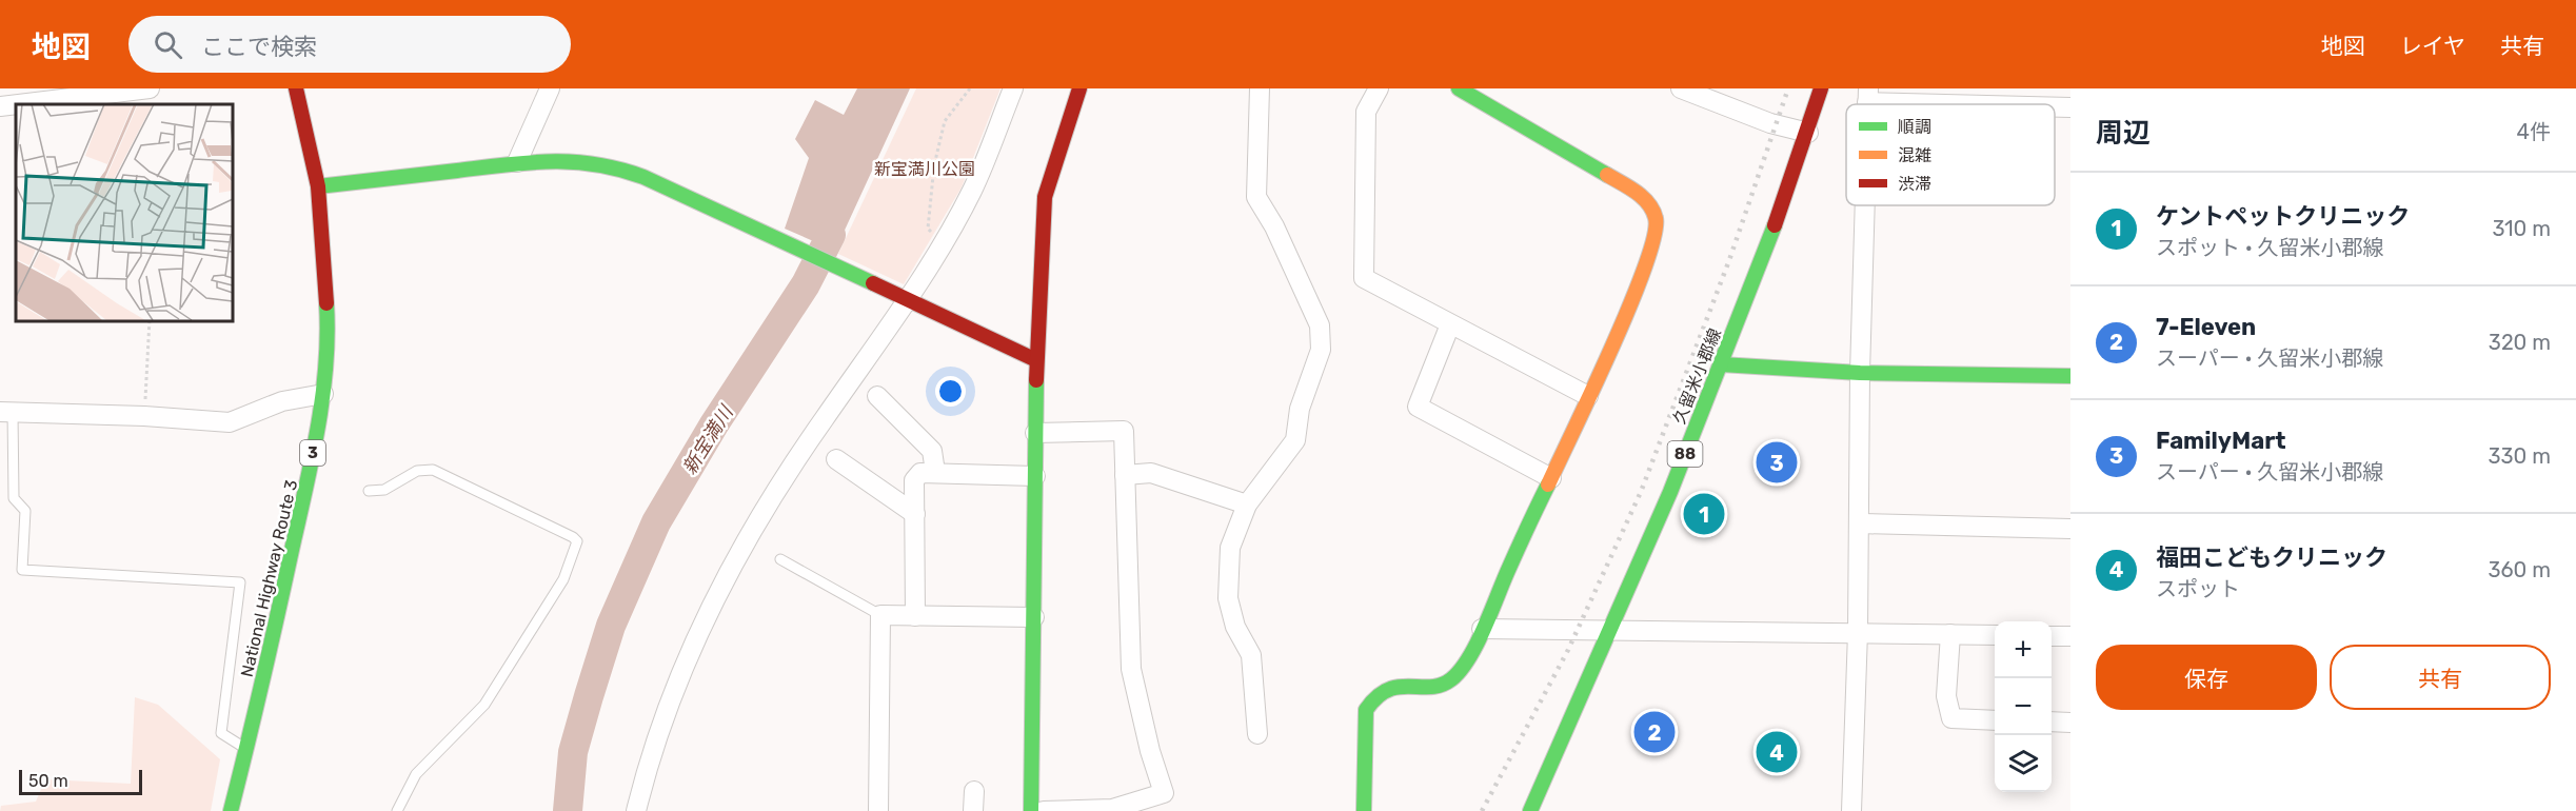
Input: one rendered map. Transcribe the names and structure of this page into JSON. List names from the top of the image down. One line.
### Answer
{"streets":{"main road":["久留米小郡線","3","88","National Highway Route 3"]},"water":["新宝満川"],"parks":["新宝満川公園"],"legend":["順調","混雑","渋滞"],"scale_bar":"50 m","page":{"header":"地図","search":"ここで検索","nav":["地図","レイヤ","共有"],"heading":["周辺","4件"],"list":[{"mark":"1","name":"ケントペットクリニック","note":"スポット · 久留米小郡線","value":"310 m"},{"mark":"2","name":"7-Eleven","note":"スーパー · 久留米小郡線","value":"320 m"},{"mark":"3","name":"FamilyMart","note":"スーパー · 久留米小郡線","value":"330 m"},{"mark":"4","name":"福田こどもクリニック","note":"スポット","value":"360 m"}],"pins":["3","1","2","4"],"map_buttons":["+","−"],"buttons":["保存","共有"],"scale":"50 m"}}
